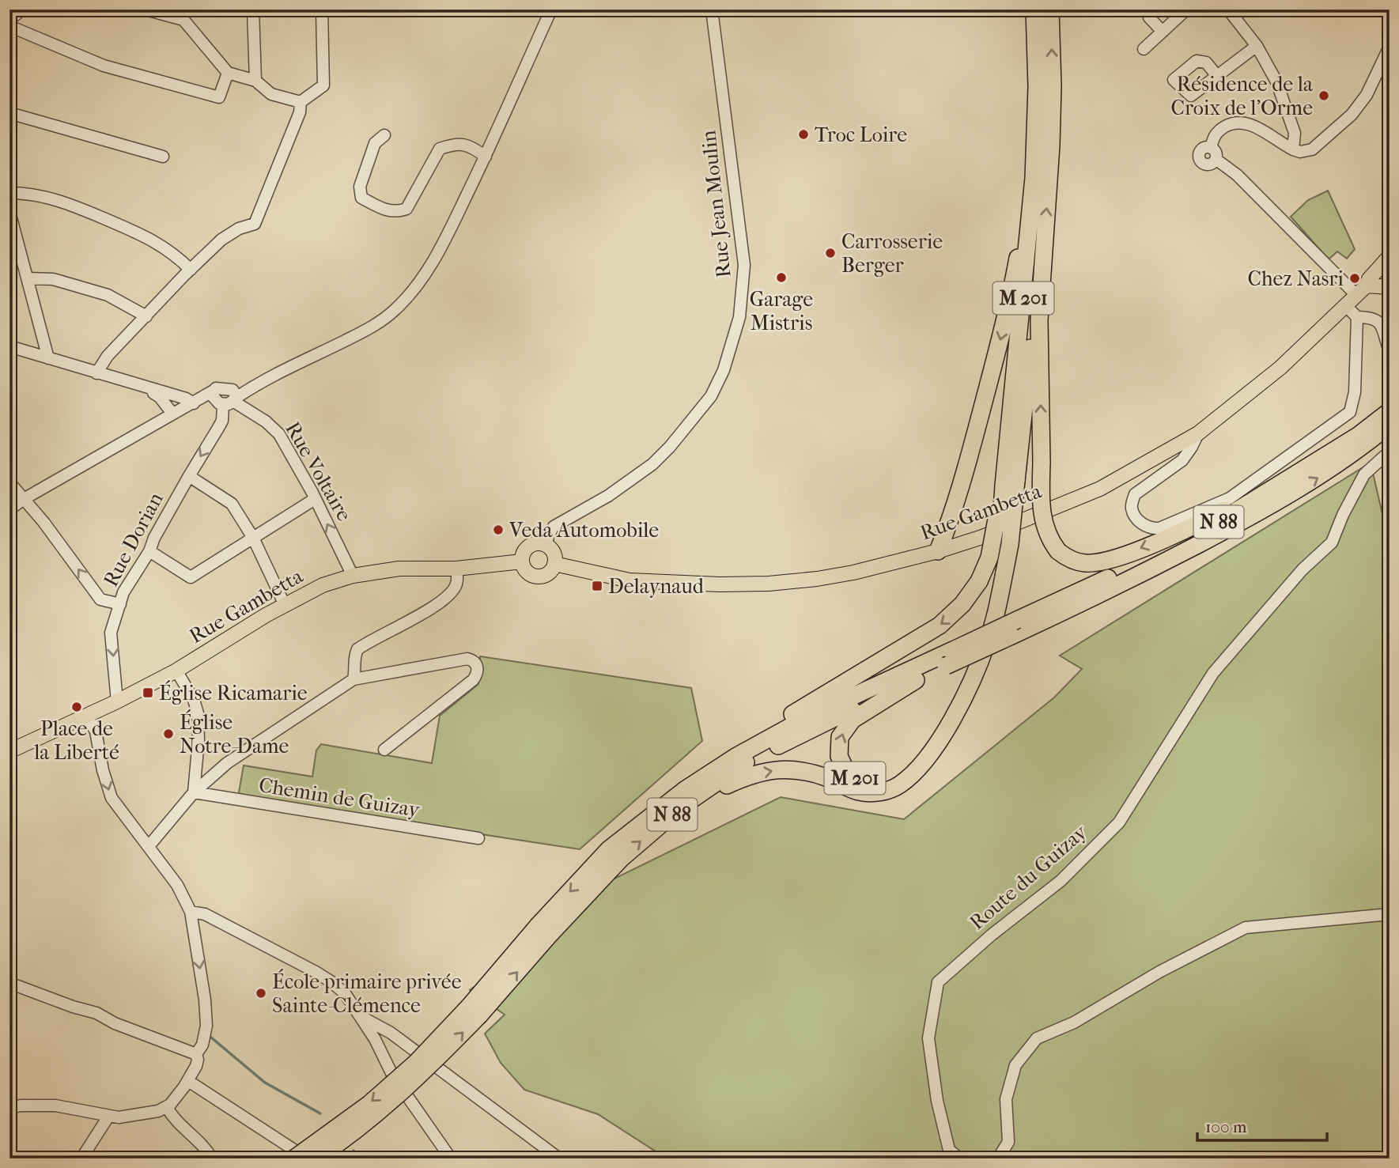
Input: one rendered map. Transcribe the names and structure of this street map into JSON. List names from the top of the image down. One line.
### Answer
{"streets":{"highway":["M 201","N 88"],"main road":["Rue Gambetta"],"street":["Rue Jean Moulin","Rue Voltaire","Rue Dorian","Chemin de Guizay","Route du Guizay"]},"crossings":[["Rue Jean Moulin","Rue Gambetta"],["M 201","N 88"],["Rue Voltaire","Rue Gambetta"],["Rue Voltaire","Rue Dorian"],["Rue Gambetta","Rue Dorian"]],"one_way":["Rue Dorian"],"places":{"other":["Résidence de la Croix de l'Orme","Troc Loire","Carrosserie Berger","Garage Mistris","Chez Nasri","Veda Automobile","Place de la Liberté","Église Notre-Dame","École primaire privée Sainte-Clémence"],"transit":["Delaynaud","Église Ricamarie"]},"scale_bar":"100 m"}
